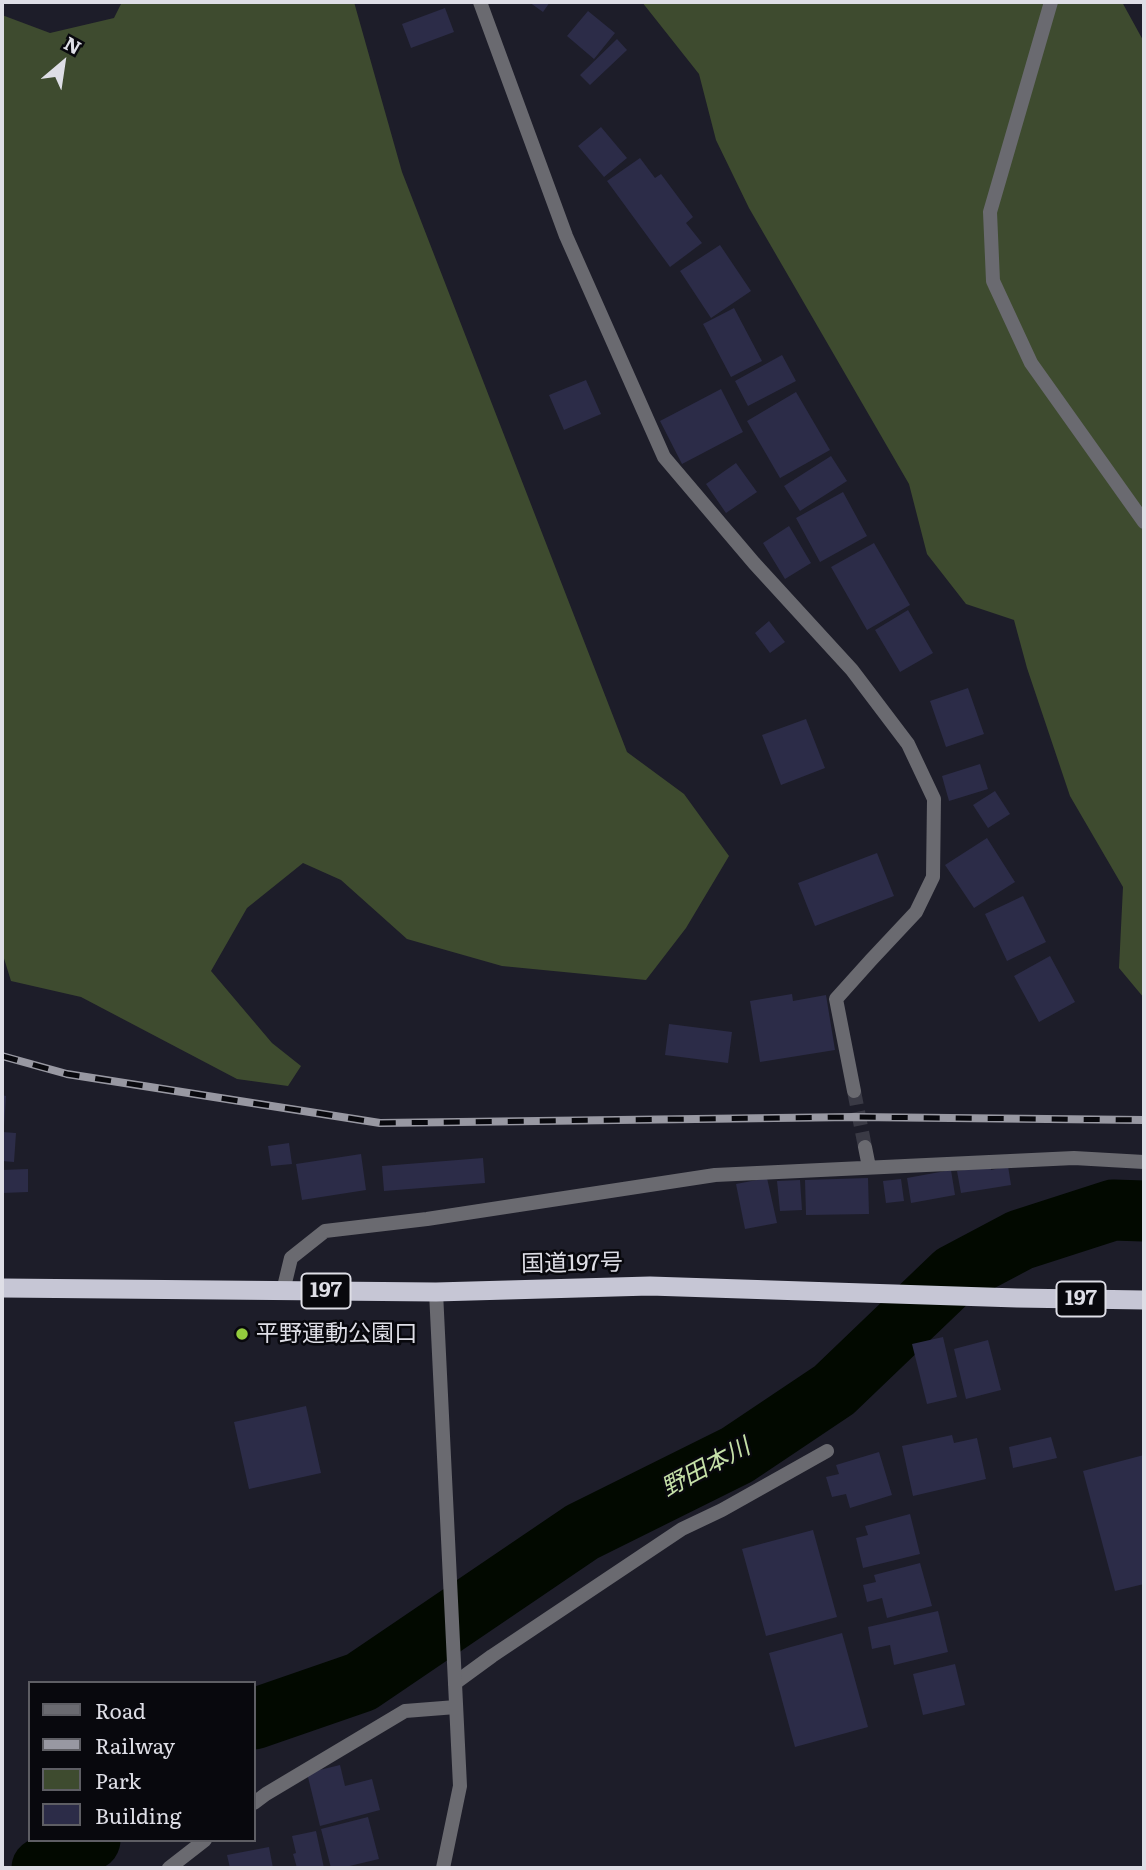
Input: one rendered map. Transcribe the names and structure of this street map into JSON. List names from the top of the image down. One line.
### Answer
{"streets":{"highway":["国道197号","197"]},"water":["野田本川"],"places":["平野運動公園口"],"legend":["Road","Railway","Park","Building"],"north":"top right"}
